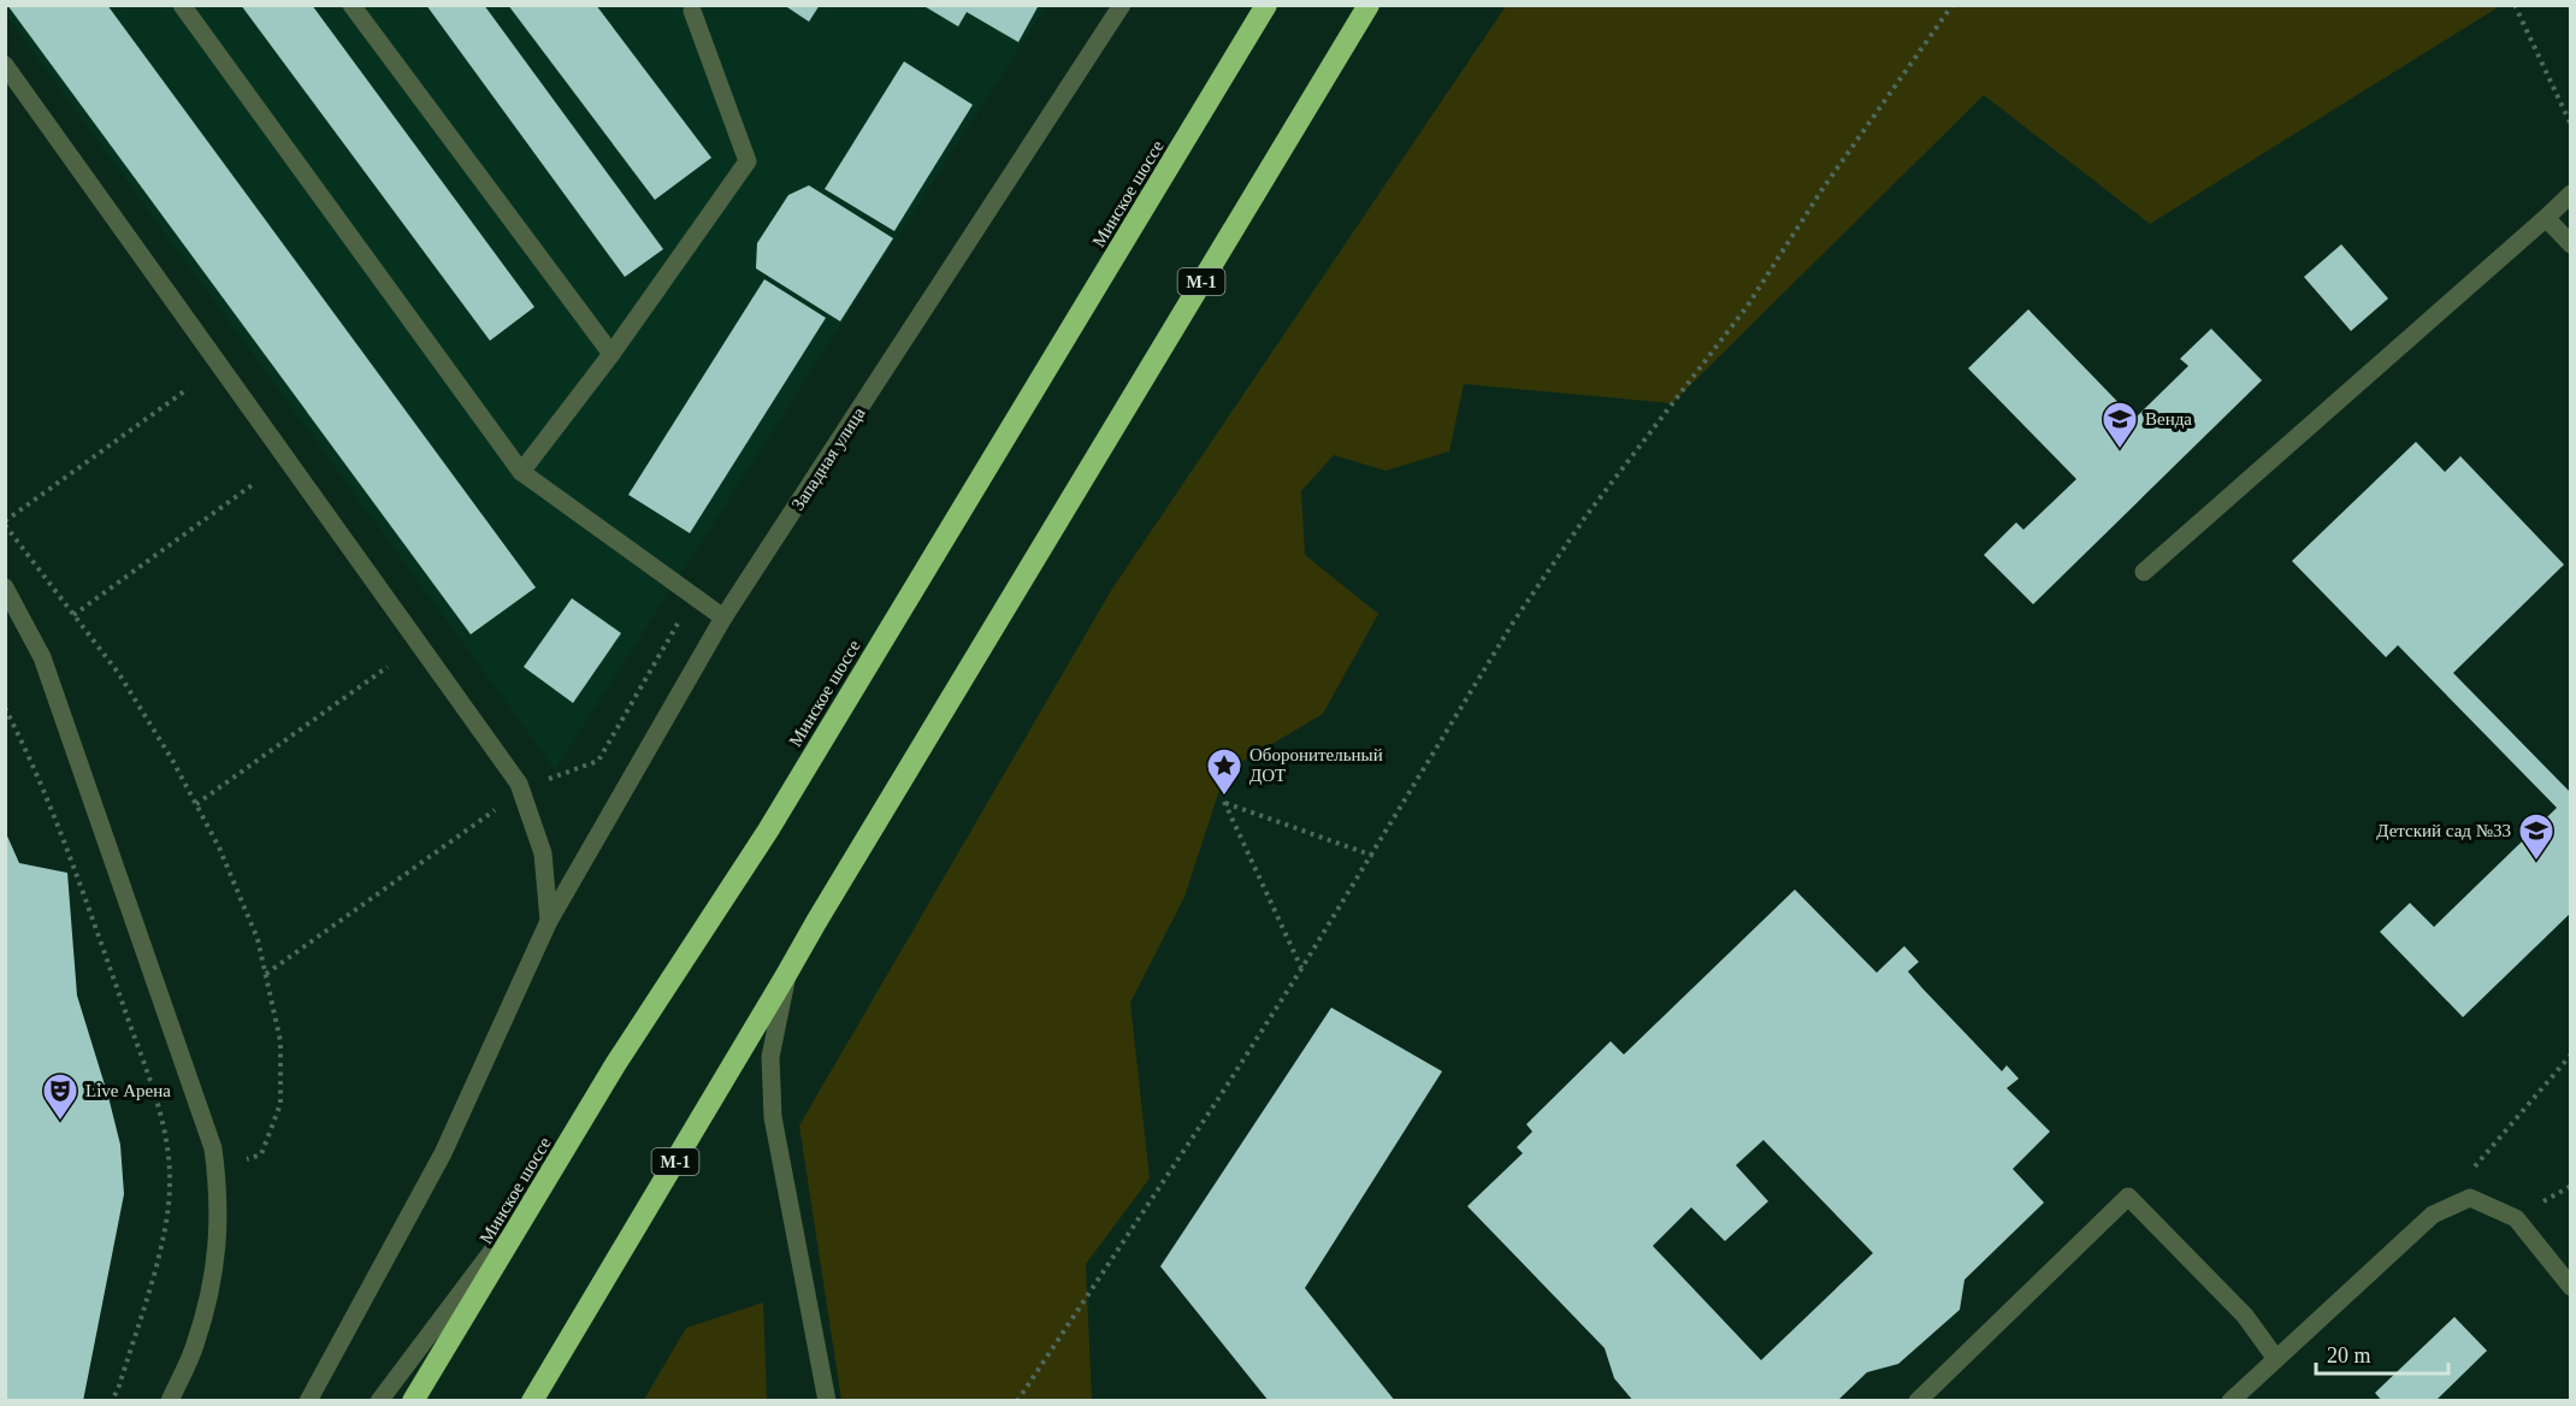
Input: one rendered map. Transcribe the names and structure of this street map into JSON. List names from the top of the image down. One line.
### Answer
{"streets":{"highway":["Минское шоссе","М-1"],"street":["Западная улица"]},"places":{"school or university":["Венда","Детский сад №33"],"place":["Оборонительный ДОТ"],"theatre":["Live Арена"]},"scale_bar":"20 m"}
